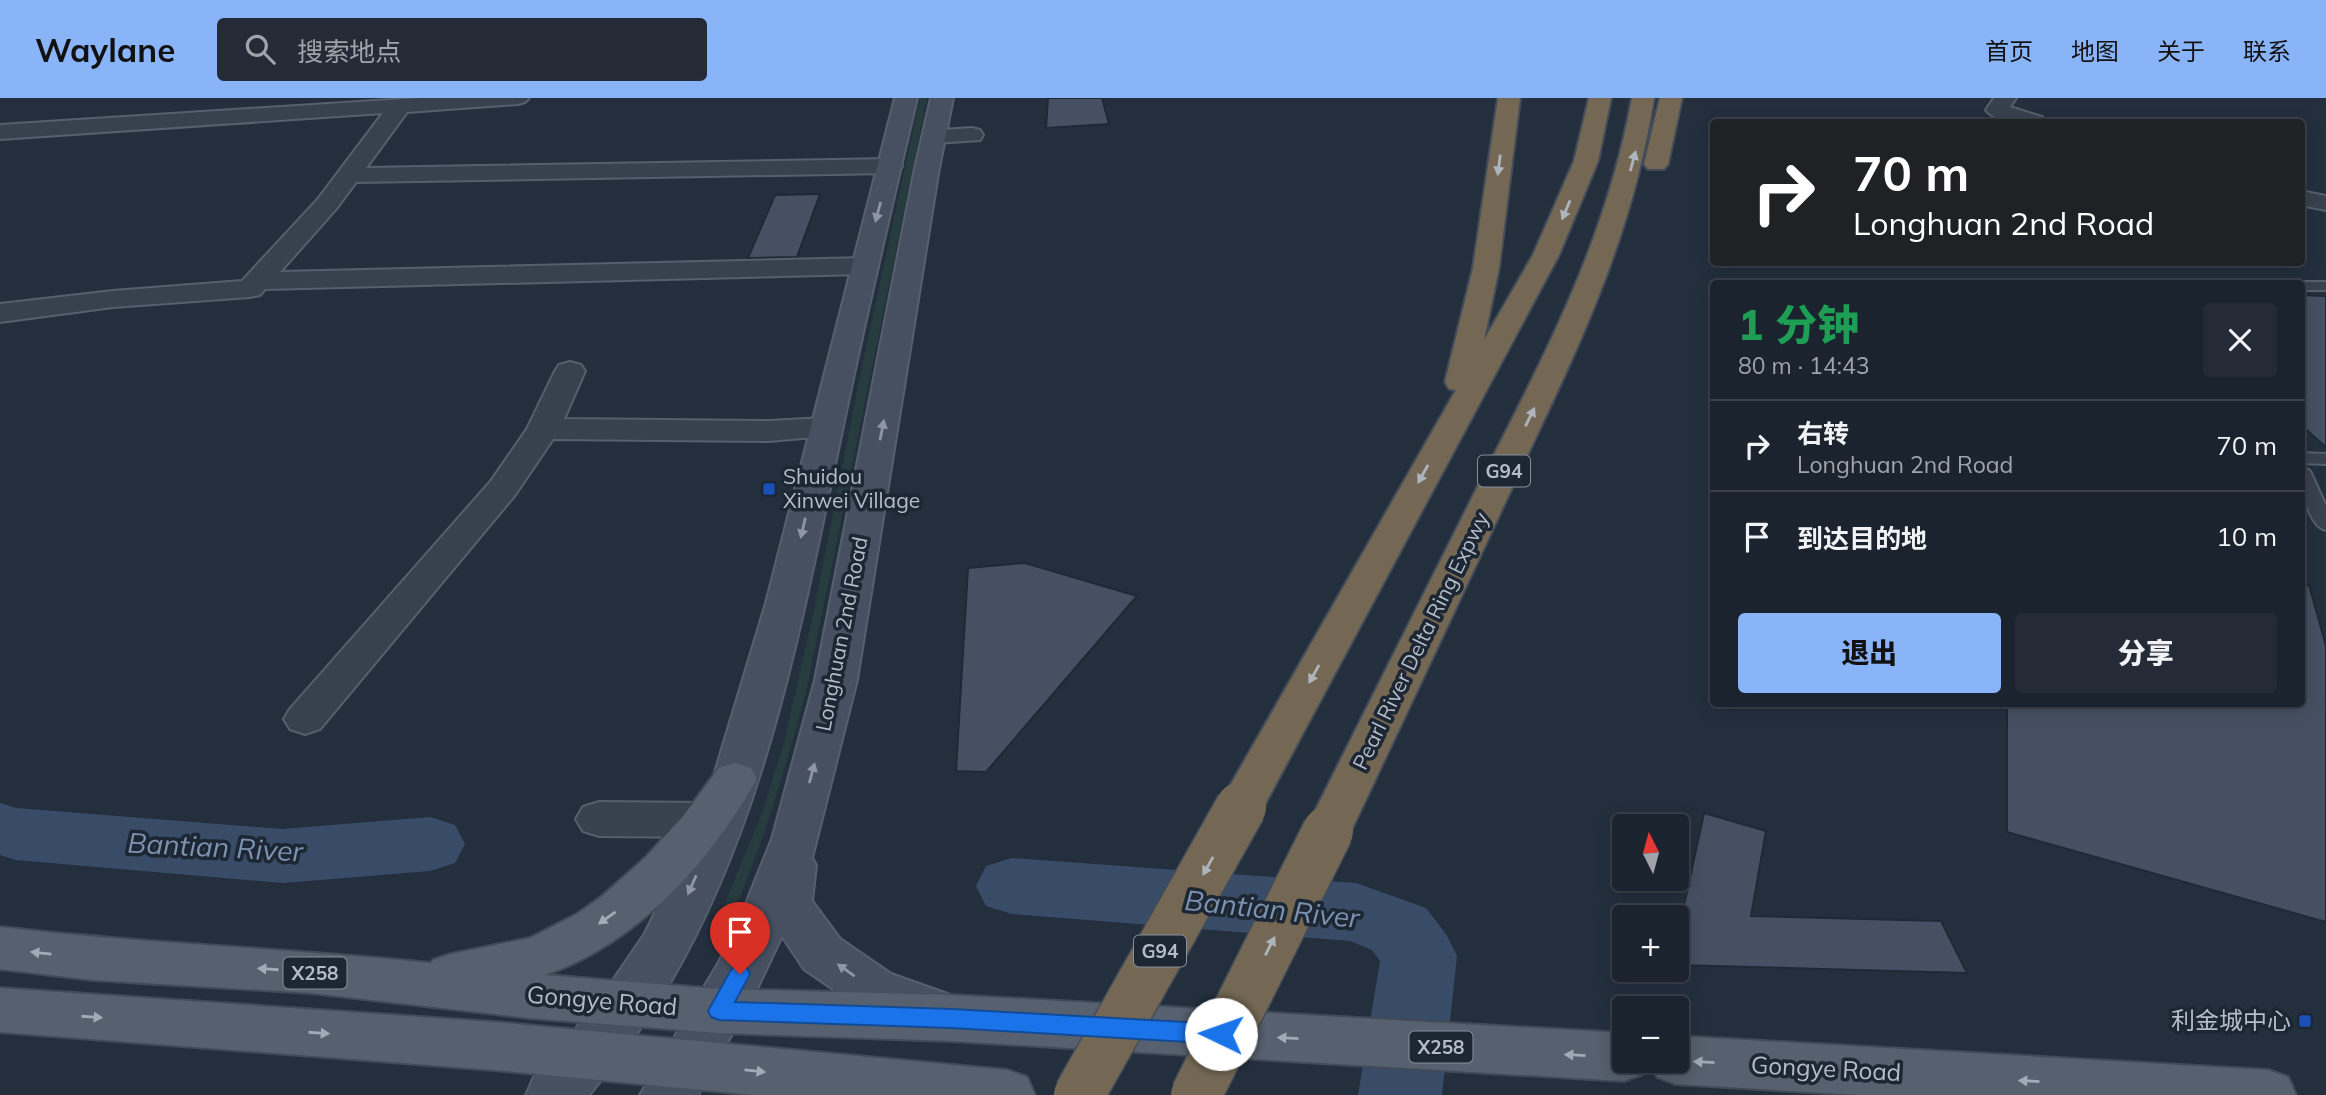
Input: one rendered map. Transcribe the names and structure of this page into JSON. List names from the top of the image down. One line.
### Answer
{"streets":{"highway":["G94","Pearl River Delta Ring Expwy"],"main road":["Longhuan 2nd Road","X258","Gongye Road"]},"crossings":[["Longhuan 2nd Road","Gongye Road"]],"one_way":["Gongye Road"],"water":["Bantian River"],"places":{"transit":["Shuidou Xinwei Village","利金城中心"]},"north":"top","page":{"header":"Waylane","search":"搜索地点","nav":["首页","地图","关于","联系"],"turn":["70 m","Longhuan 2nd Road"],"heading":["1 分钟","80 m · 14:43"],"list":[{"name":"右转","note":"Longhuan 2nd Road","value":"70 m"},{"name":"到达目的地","value":"10 m"}],"buttons":["退出","分享"],"map_buttons":["+","−"]}}
